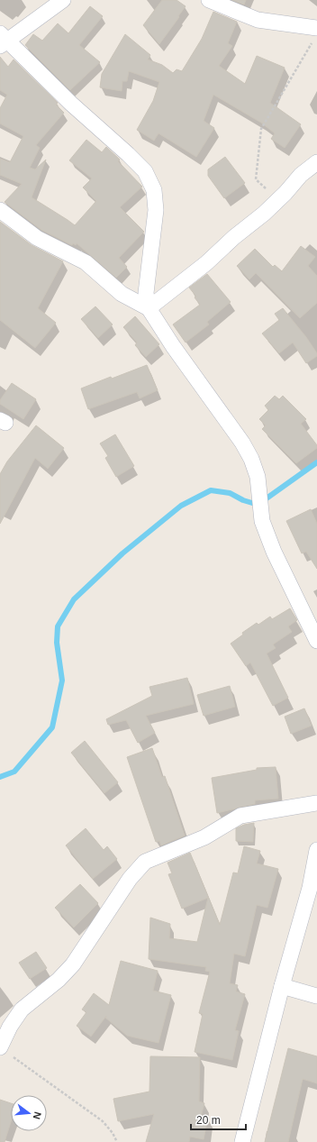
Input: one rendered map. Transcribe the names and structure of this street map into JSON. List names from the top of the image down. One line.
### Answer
{"scale_bar":"20 m","north":"right"}
